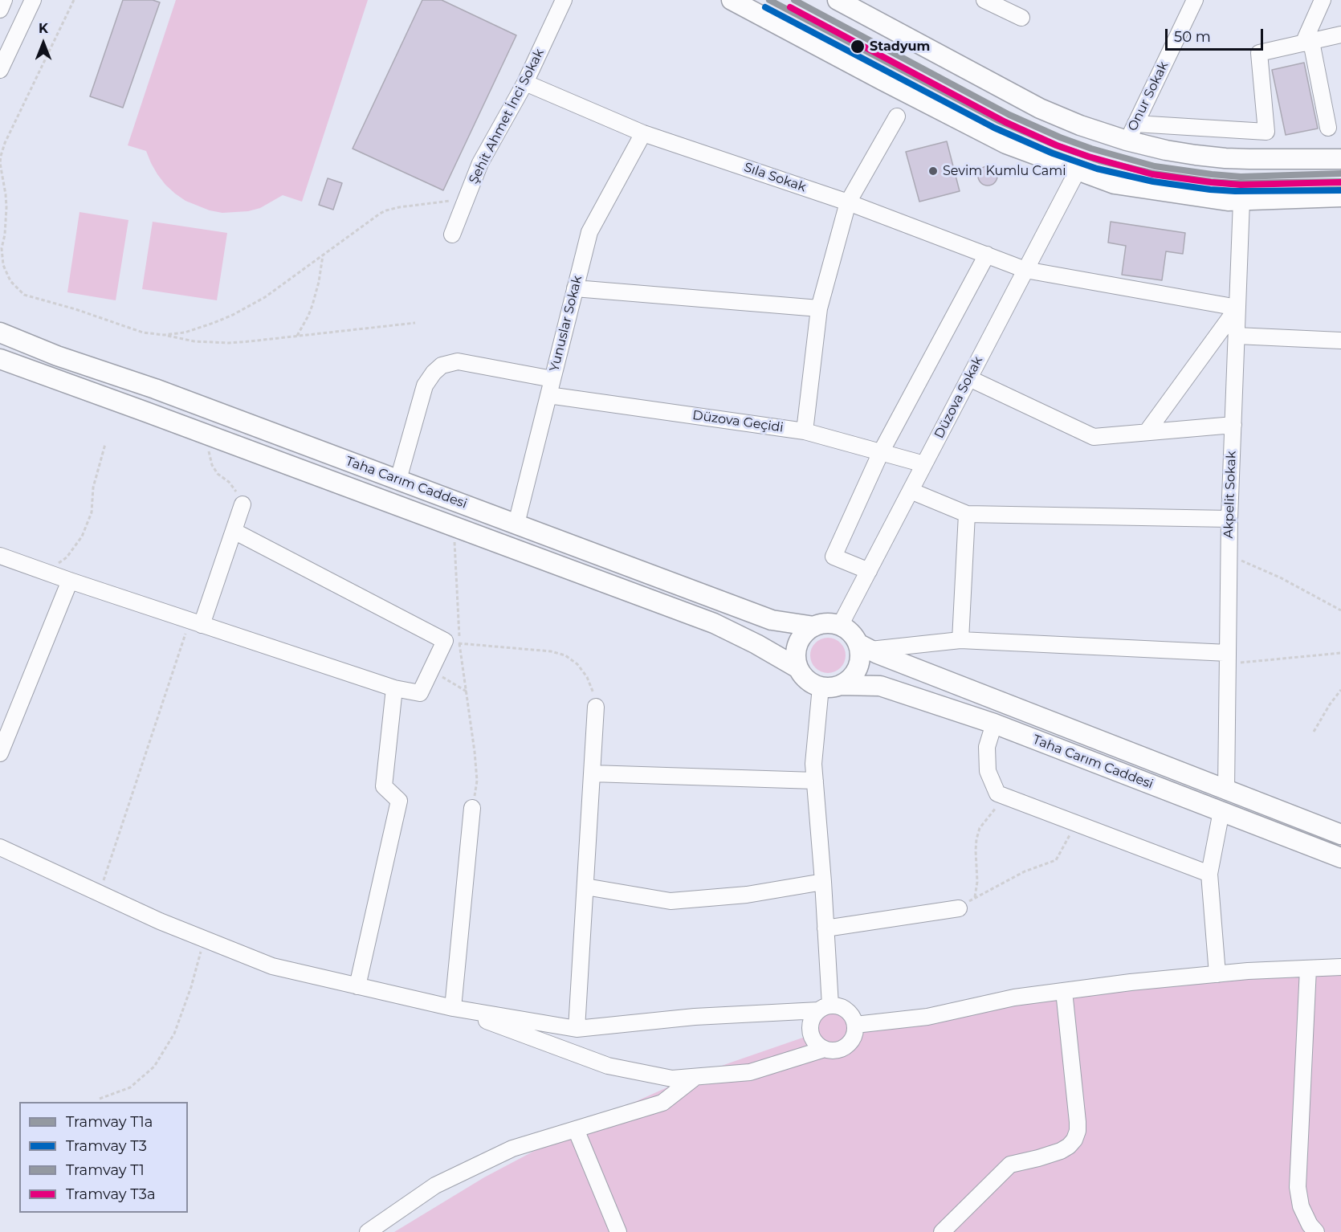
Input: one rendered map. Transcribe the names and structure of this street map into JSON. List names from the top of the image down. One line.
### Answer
{"streets":{"main road":["Taha Carım Caddesi"],"street":["Onur Sokak","Şehit Ahmet İnci Sokak","Sıla Sokak","Yunuslar Sokak","Düzova Sokak","Düzova Geçidi","Akpelit Sokak"]},"crossings":[["Şehit Ahmet İnci Sokak","Sıla Sokak"],["Sıla Sokak","Yunuslar Sokak"],["Sıla Sokak","Düzova Sokak"],["Sıla Sokak","Akpelit Sokak"],["Yunuslar Sokak","Düzova Geçidi"],["Yunuslar Sokak","Taha Carım Caddesi"],["Düzova Sokak","Düzova Geçidi"],["Düzova Sokak","Taha Carım Caddesi"],["Taha Carım Caddesi","Akpelit Sokak"]],"places":["Stadyum","Sevim Kumlu Cami"],"lines":["tram line T1a","tram line T1","tram line T3","tram line T3a"],"legend":["Tramvay T1a","Tramvay T3","Tramvay T1","Tramvay T3a"],"scale_bar":"50 m","north":"top"}
